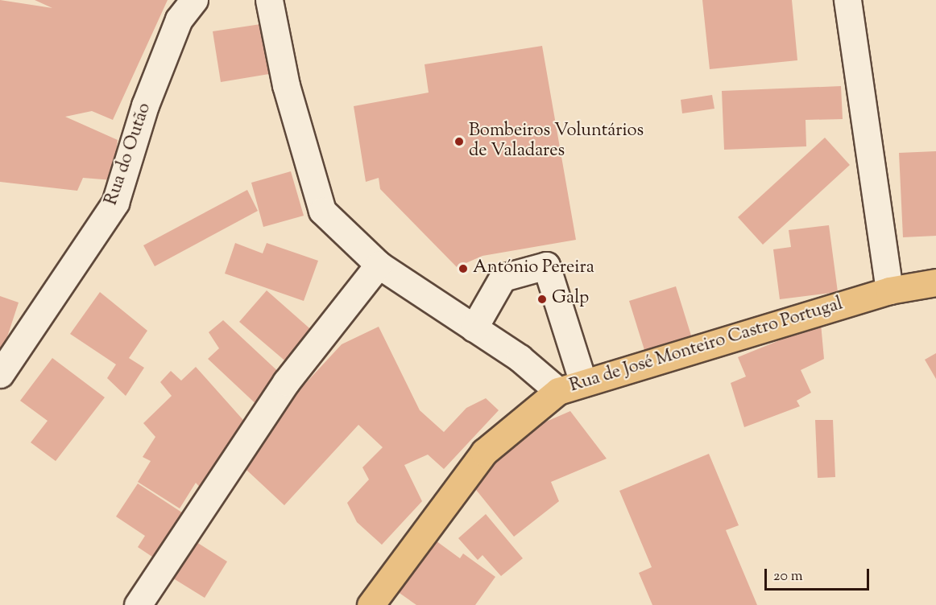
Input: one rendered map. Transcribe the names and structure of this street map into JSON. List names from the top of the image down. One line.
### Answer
{"streets":{"main road":["Rua de José Monteiro Castro Portugal"],"street":["Rua do Outão"]},"places":["Bombeiros Voluntários de Valadares","António Pereira","Galp"],"scale_bar":"20 m"}
